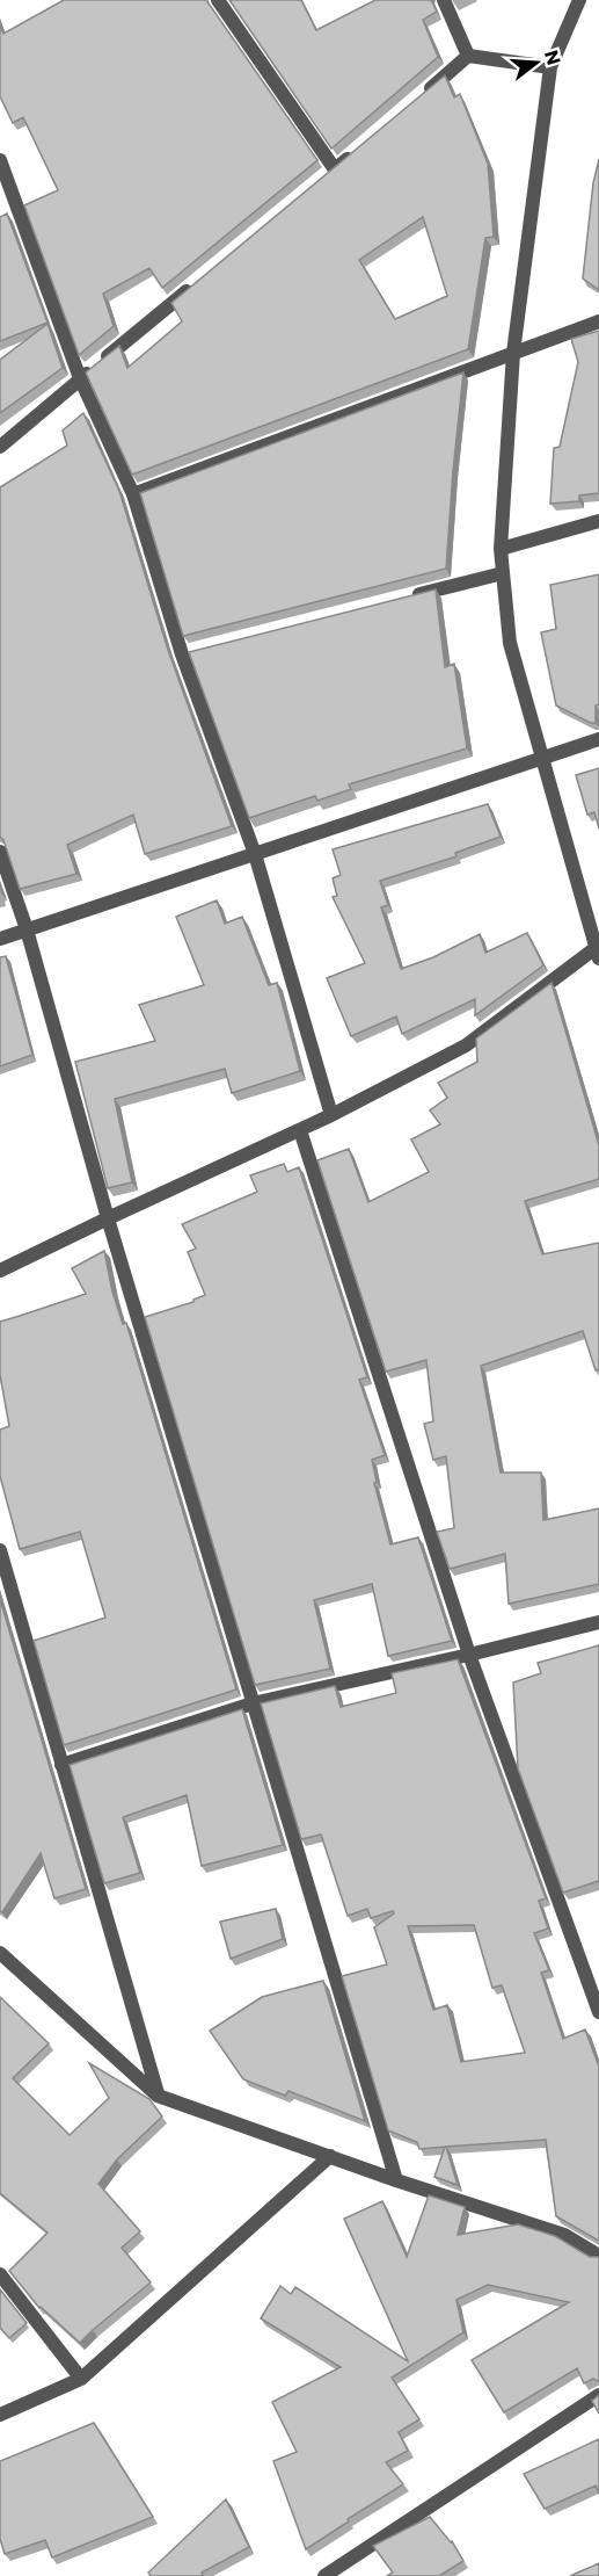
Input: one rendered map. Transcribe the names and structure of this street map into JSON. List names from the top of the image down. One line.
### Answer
{"north":"right"}
